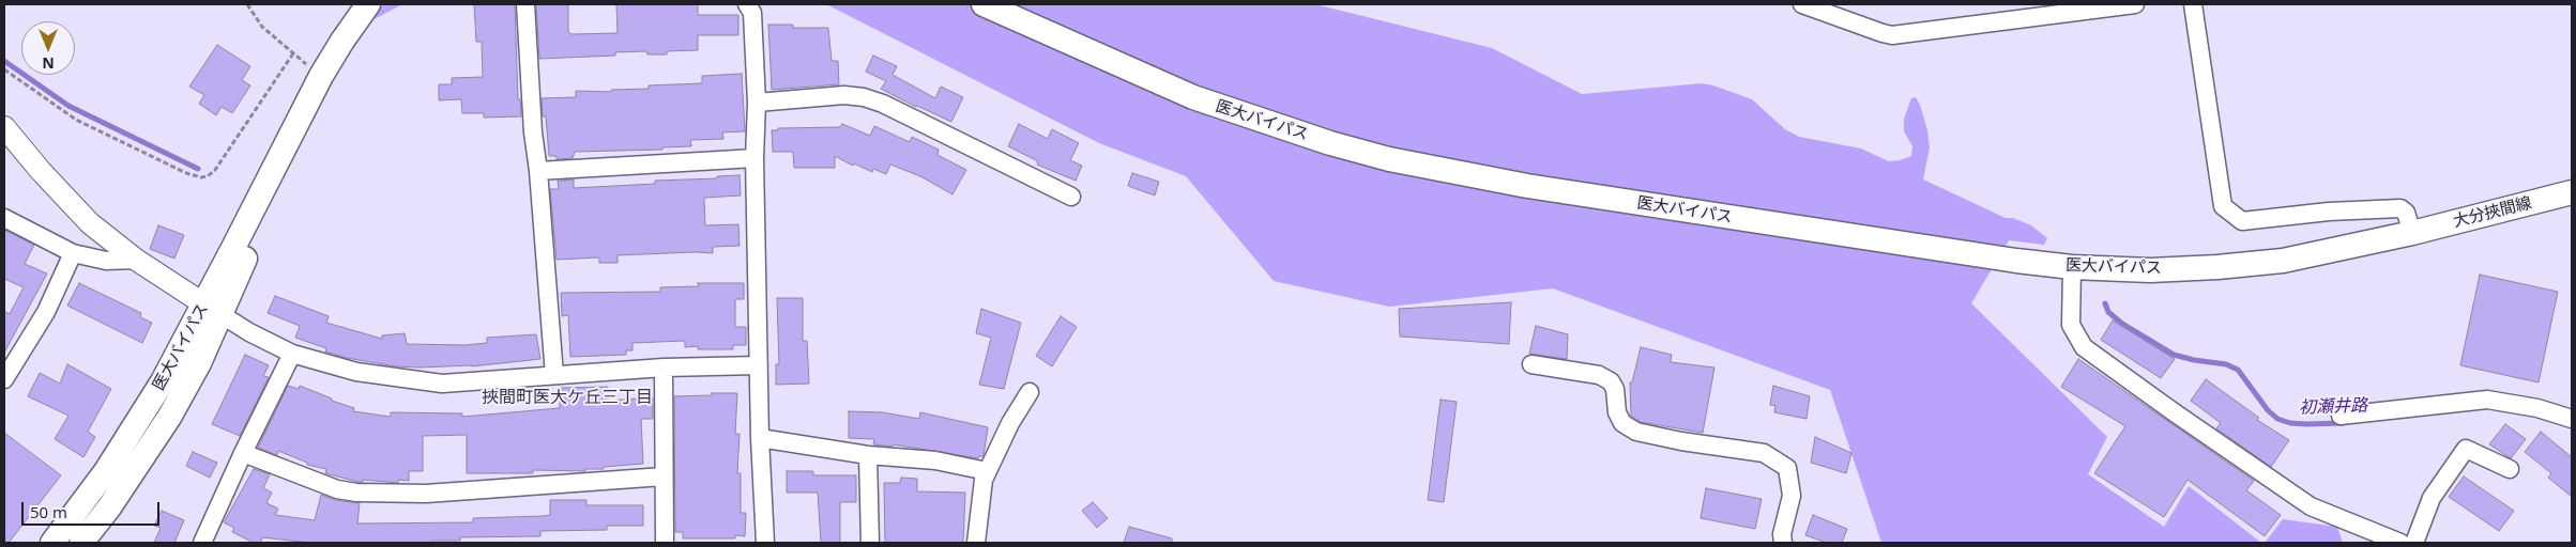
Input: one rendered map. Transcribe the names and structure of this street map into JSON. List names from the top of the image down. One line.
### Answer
{"streets":{"main road":["医大バイパス","大分挾間線"]},"crossings":[["医大バイパス","大分挾間線"]],"districts":["挾間町医大ケ丘三丁目"],"water":["初瀬井路"],"scale_bar":"50 m","north":"bottom"}
